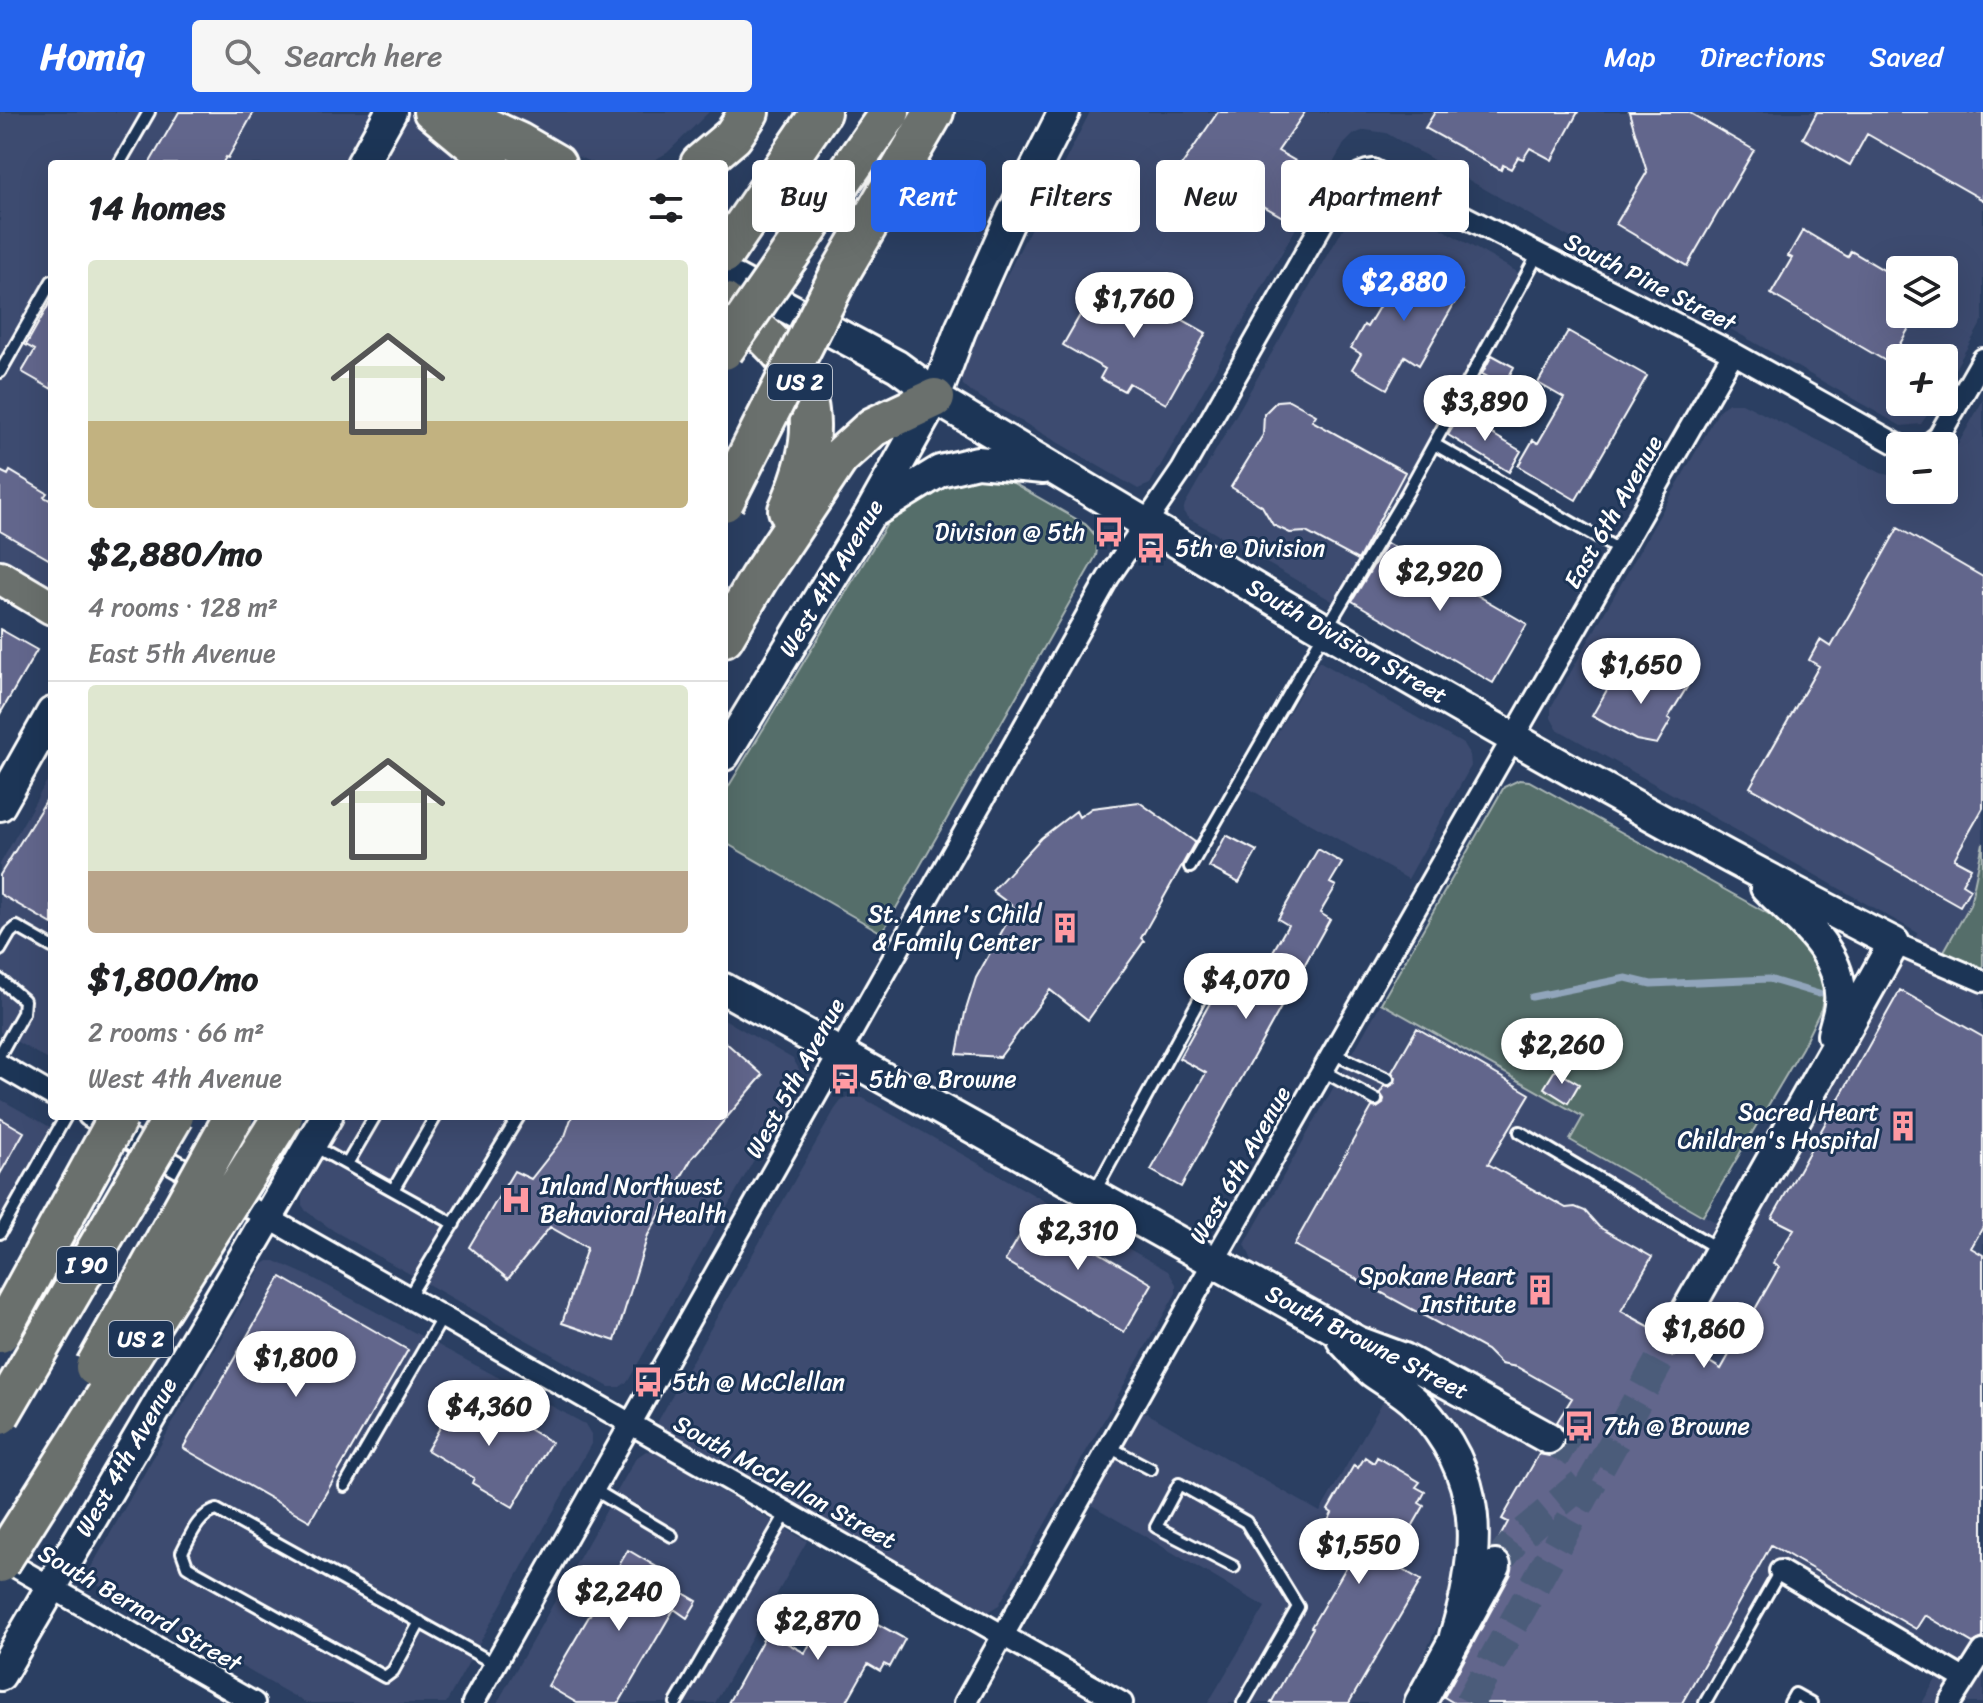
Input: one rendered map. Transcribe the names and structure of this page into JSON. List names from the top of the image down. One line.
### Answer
{"streets":{"highway":["US 2","I 90"],"street":["South Pine Street","East 6th Avenue","West 4th Avenue","South Division Street","West 5th Avenue","West 6th Avenue","South Browne Street","South McClellan Street","South Bernard Street"]},"crossings":[["South Pine Street","East 6th Avenue"],["US 2","South Bernard Street"],["East 6th Avenue","South Division Street"],["East 6th Avenue","West 6th Avenue"],["West 4th Avenue","South Division Street"],["West 4th Avenue","South McClellan Street"],["West 4th Avenue","South Bernard Street"],["South Division Street","West 5th Avenue"],["South Division Street","West 6th Avenue"],["West 5th Avenue","South Browne Street"],["West 5th Avenue","South McClellan Street"],["West 6th Avenue","South Browne Street"],["West 6th Avenue","South McClellan Street"]],"places":{"bus stop":["Division @ 5th","5th @ Division","5th @ Browne","5th @ McClellan","7th @ Browne"],"building":["St. Anne's Child & Family Center","Sacred Heart Children's Hospital","Spokane Heart Institute"],"hospital":["Inland Northwest Behavioral Health"]},"page":{"header":"Homiq","search":"Search here","nav":["Map","Directions","Saved"],"chip":["Buy","Rent","Filters","New","Apartment"],"heading":"14 homes","price":["$2,880","$1,760","$3,890","$2,920","$1,650","$4,070","$2,260","$2,310","$1,860","$1,800","$4,360","$1,550","$2,240","$2,870"],"map_buttons":["+","−"],"list":[{"name":"$2,880/mo","note":"4 rooms · 128 m² · East 5th Avenue"},{"name":"$1,800/mo","note":"2 rooms · 66 m² · West 4th Avenue"}]}}
